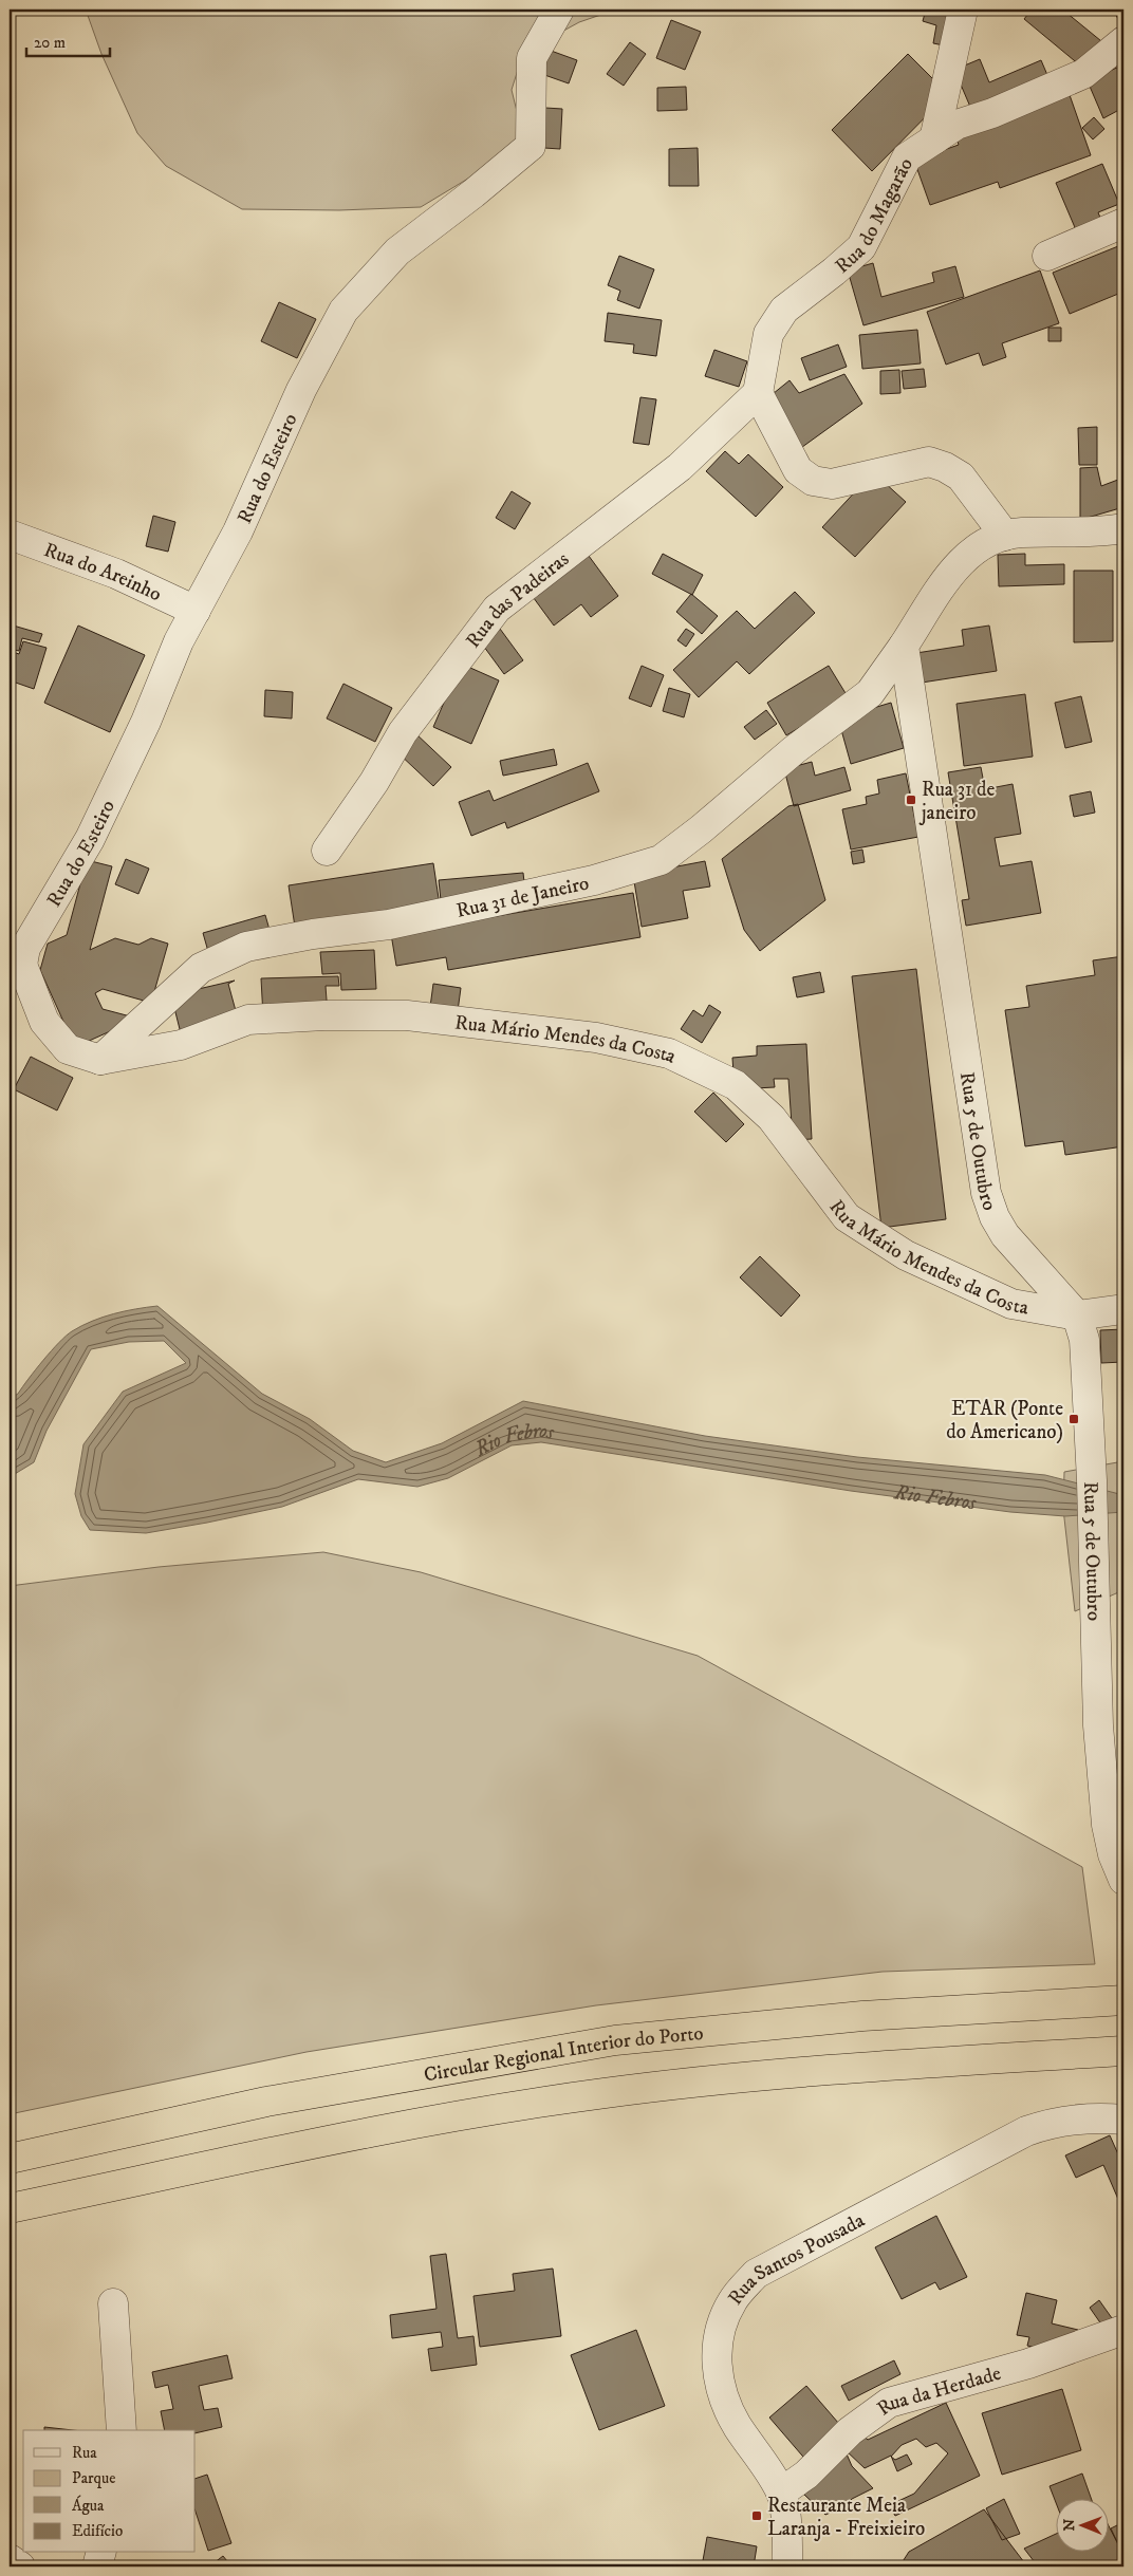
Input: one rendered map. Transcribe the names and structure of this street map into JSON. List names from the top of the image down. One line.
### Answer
{"streets":{"highway":["Circular Regional Interior do Porto"],"street":["Rua do Magarão","Rua do Esteiro","Rua do Areinho","Rua das Padeiras","Rua 31 de Janeiro","Rua Mário Mendes da Costa","Rua 5 de Outubro","Rua Santos Pousada","Rua da Herdade"]},"crossings":[["Rua do Magarão","Rua das Padeiras"],["Rua do Esteiro","Rua do Areinho"],["Rua do Esteiro","Rua Mário Mendes da Costa"],["Rua 31 de Janeiro","Rua Mário Mendes da Costa"],["Rua 31 de Janeiro","Rua 5 de Outubro"],["Rua Mário Mendes da Costa","Rua 5 de Outubro"],["Rua Santos Pousada","Rua da Herdade"]],"water":["Rio Febros"],"places":{"transit":["Rua 31 de janeiro","ETAR (Ponte do Americano)","Restaurante Meia Laranja - Freixieiro"]},"legend":["Rua","Parque","Água","Edifício"],"scale_bar":"20 m","north":"left"}
